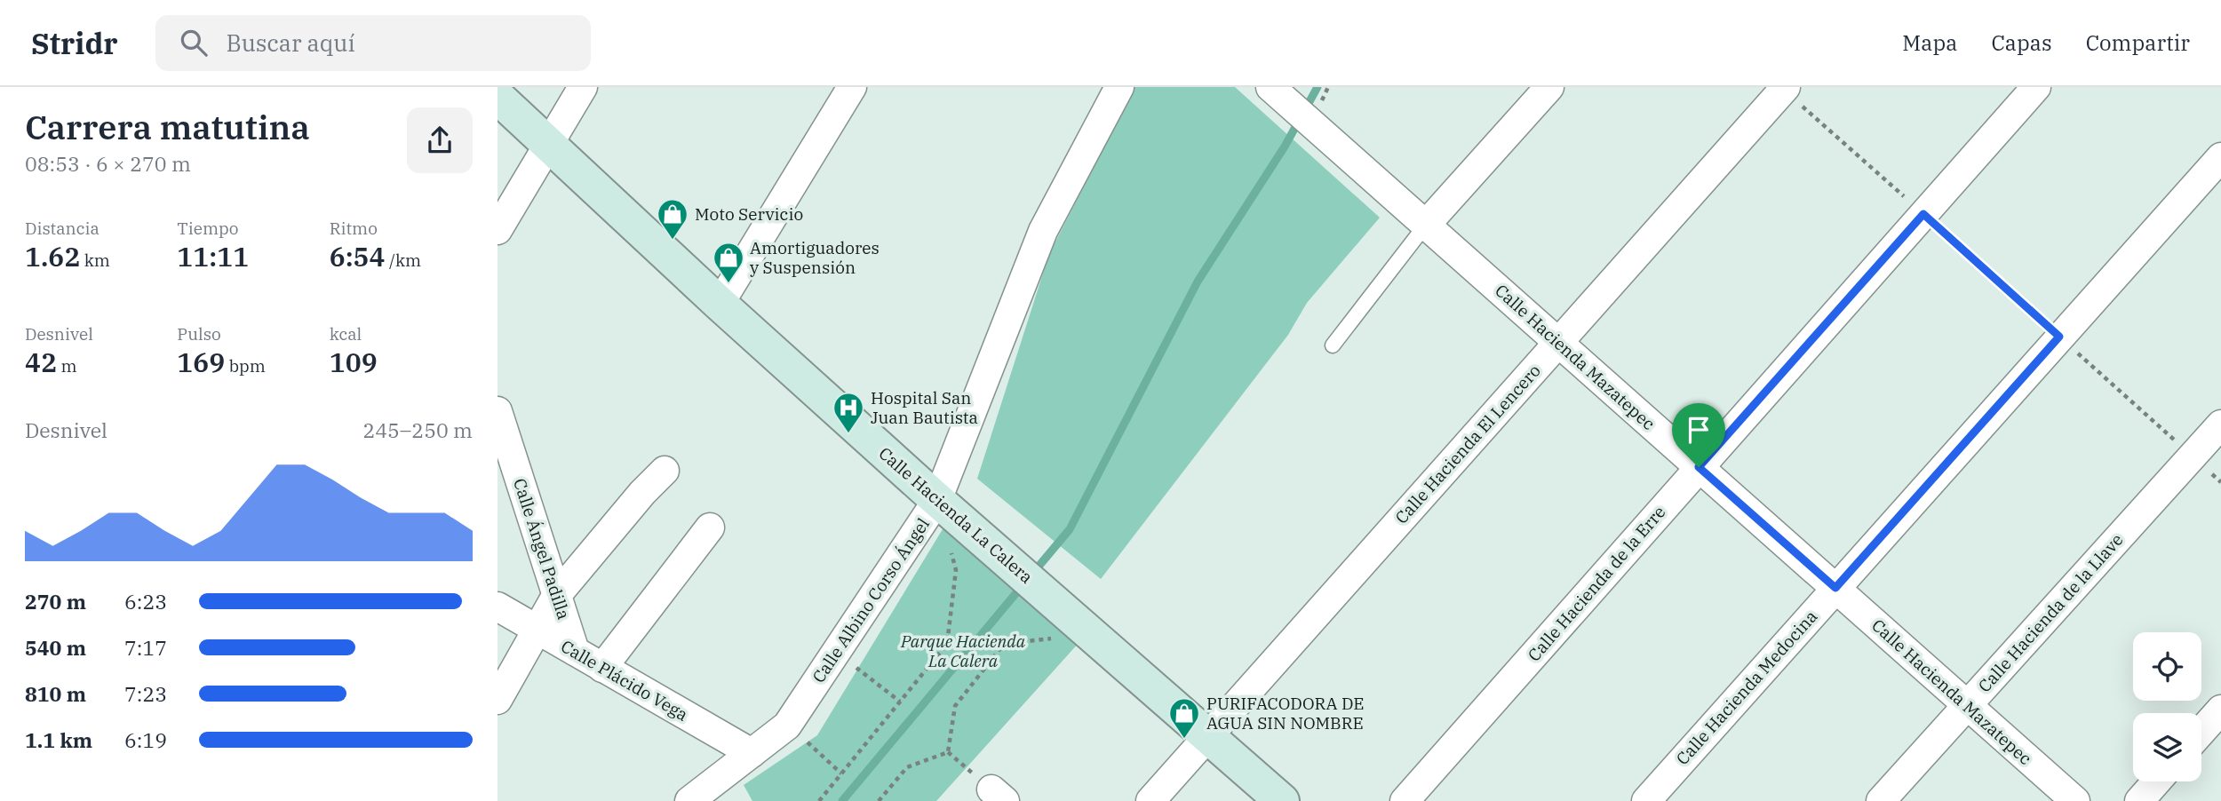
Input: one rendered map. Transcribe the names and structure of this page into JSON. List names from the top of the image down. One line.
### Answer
{"streets":{"street":["Calle Hacienda Mazatepec","Calle Hacienda El Lencero","Calle Hacienda La Calera","Calle Ángel Padilla","Calle Hacienda de la Erre","Calle Albino Corso Ángel","Calle Hacienda de la Llave","Calle Plácido Vega","Calle Hacienda Medocina"]},"crossings":[["Calle Hacienda Mazatepec","Calle Hacienda El Lencero"],["Calle Hacienda Mazatepec","Calle Hacienda de la Erre"],["Calle Hacienda Mazatepec","Calle Hacienda de la Llave"],["Calle Hacienda Mazatepec","Calle Hacienda Medocina"],["Calle Hacienda El Lencero","Calle Hacienda La Calera"],["Calle Hacienda La Calera","Calle Albino Corso Ángel"],["Calle Ángel Padilla","Calle Plácido Vega"],["Calle Albino Corso Ángel","Calle Plácido Vega"]],"parks":["Parque Hacienda La Calera"],"places":{"shop":["Moto Servicio","Amortiguadores y Suspensión","PURIFACODORA DE AGUA SIN NOMBRE"],"hospital":["Hospital San Juan Bautista"]},"page":{"header":"Stridr","search":"Buscar aquí","nav":["Mapa","Capas","Compartir"],"heading":["Carrera matutina","08:53 · 6 × 270 m"],"stats":[["Distancia","1.62 km"],["Tiempo","11:11"],["Ritmo","6:54 /km"],["Desnivel","42 m"],["Pulso","169 bpm"],["kcal","109"]],"chart":["Desnivel","245–250 m"],"list":[{"name":"270 m","note":"6:23"},{"name":"540 m","note":"7:17"},{"name":"810 m","note":"7:23"},{"name":"1.1 km","note":"6:19"}]}}
